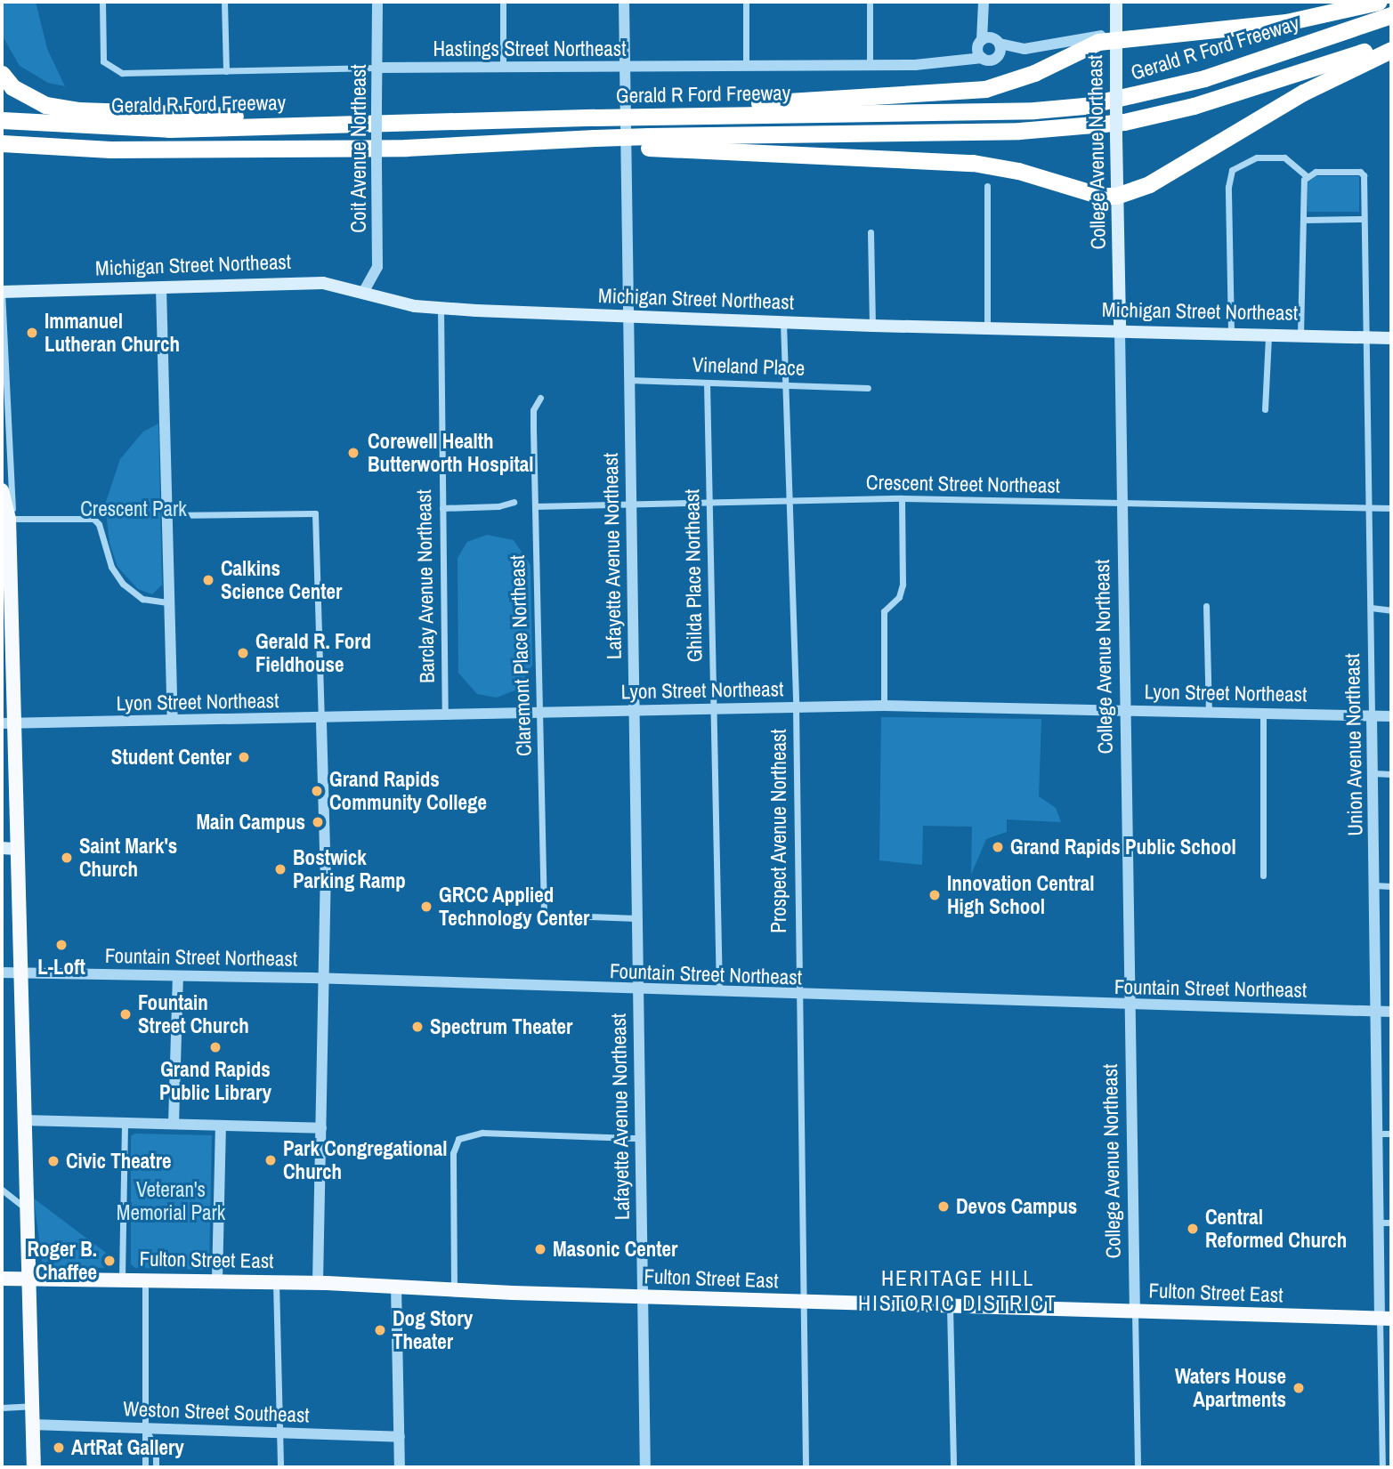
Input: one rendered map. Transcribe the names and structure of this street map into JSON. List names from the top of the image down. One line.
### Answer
{"streets":{"highway":["Gerald R Ford Freeway"],"main road":["College Avenue Northeast","Michigan Street Northeast","Fulton Street East"],"street":["Hastings Street Northeast","Coit Avenue Northeast","Vineland Place","Crescent Street Northeast","Lafayette Avenue Northeast","Ghilda Place Northeast","Barclay Avenue Northeast","Claremont Place Northeast","Lyon Street Northeast","Union Avenue Northeast","Prospect Avenue Northeast","Fountain Street Northeast","Weston Street Southeast"]},"crossings":[["Hastings Street Northeast","Coit Avenue Northeast"],["Hastings Street Northeast","Lafayette Avenue Northeast"],["Coit Avenue Northeast","Michigan Street Northeast"],["College Avenue Northeast","Michigan Street Northeast"],["College Avenue Northeast","Crescent Street Northeast"],["College Avenue Northeast","Lyon Street Northeast"],["College Avenue Northeast","Fountain Street Northeast"],["College Avenue Northeast","Fulton Street East"],["Michigan Street Northeast","Lafayette Avenue Northeast"],["Michigan Street Northeast","Barclay Avenue Northeast"],["Michigan Street Northeast","Union Avenue Northeast"],["Michigan Street Northeast","Prospect Avenue Northeast"],["Vineland Place","Lafayette Avenue Northeast"],["Vineland Place","Ghilda Place Northeast"],["Vineland Place","Prospect Avenue Northeast"],["Crescent Street Northeast","Lafayette Avenue Northeast"],["Crescent Street Northeast","Ghilda Place Northeast"],["Crescent Street Northeast","Claremont Place Northeast"],["Crescent Street Northeast","Union Avenue Northeast"],["Crescent Street Northeast","Prospect Avenue Northeast"],["Lafayette Avenue Northeast","Claremont Place Northeast"],["Lafayette Avenue Northeast","Lyon Street Northeast"],["Lafayette Avenue Northeast","Fountain Street Northeast"],["Lafayette Avenue Northeast","Fulton Street East"],["Ghilda Place Northeast","Lyon Street Northeast"],["Ghilda Place Northeast","Fountain Street Northeast"],["Barclay Avenue Northeast","Lyon Street Northeast"],["Claremont Place Northeast","Lyon Street Northeast"],["Lyon Street Northeast","Union Avenue Northeast"],["Lyon Street Northeast","Prospect Avenue Northeast"],["Union Avenue Northeast","Fountain Street Northeast"],["Union Avenue Northeast","Fulton Street East"],["Prospect Avenue Northeast","Fountain Street Northeast"],["Prospect Avenue Northeast","Fulton Street East"]],"districts":["HERITAGE HILL HISTORIC DISTRICT"],"parks":["Crescent Park","Veteran's Memorial Park"],"places":["Immanuel Lutheran Church","Corewell Health Butterworth Hospital","Calkins Science Center","Gerald R. Ford Fieldhouse","Student Center","Grand Rapids Community College","Main Campus","Grand Rapids Public School","Saint Mark's Church","Bostwick Parking Ramp","Innovation Central High School","GRCC Applied Technology Center","L-Loft","Fountain Street Church","Spectrum Theater","Grand Rapids Public Library","Park Congregational Church","Civic Theatre","Devos Campus","Central Reformed Church","Masonic Center","Roger B. Chaffee","Dog Story Theater","Waters House Apartments","ArtRat Gallery"]}
